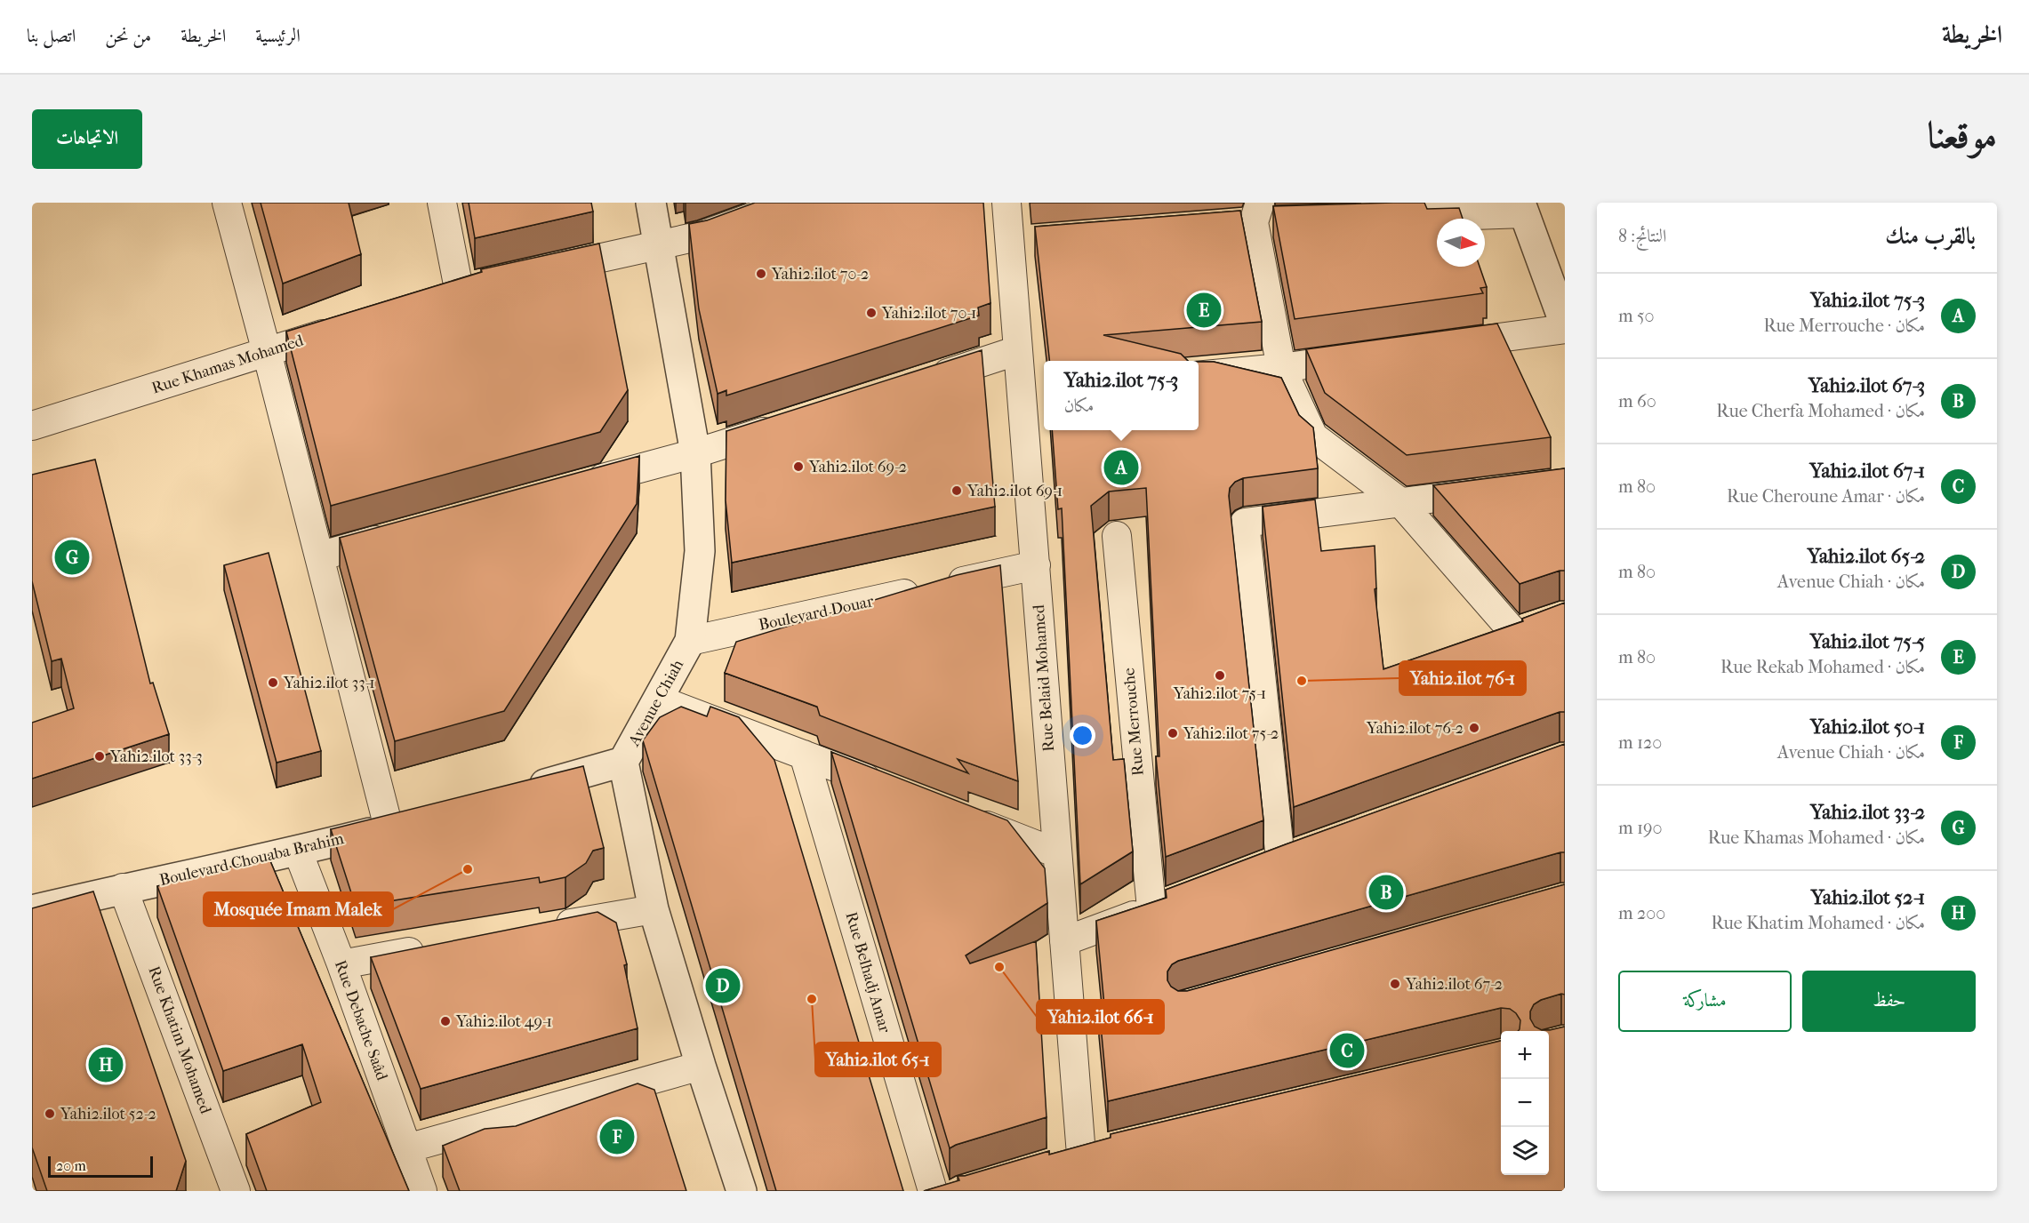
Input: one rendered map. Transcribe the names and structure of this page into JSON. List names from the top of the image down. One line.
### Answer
{"streets":{"street":["Rue Khamas Mohamed","Boulevard Douar","Rue Belaid Mohamed","Avenue Chiah","Rue Merrouche","Boulevard Chouaba Brahim","Rue Belhadj Amar","Rue Debache Saâd","Rue Khatim Mohamed"]},"crossings":[["Boulevard Douar","Rue Belaid Mohamed"],["Boulevard Douar","Avenue Chiah"],["Rue Belaid Mohamed","Rue Merrouche"],["Boulevard Chouaba Brahim","Rue Debache Saâd"],["Boulevard Chouaba Brahim","Rue Khatim Mohamed"]],"places":["Yahi2.ilot 70-2","Yahi2.ilot 70-1","Yahi2.ilot 69-2","Yahi2.ilot 69-1","Yahi2.ilot 75-1","Yahi2.ilot 76-1","Yahi2.ilot 33-1","Yahi2.ilot 76-2","Yahi2.ilot 75-2","Yahi2.ilot 33-3","Mosquée Imam Malek","Yahi2.ilot 66-1","Yahi2.ilot 67-2","Yahi2.ilot 65-1","Yahi2.ilot 49-1","Yahi2.ilot 52-2"],"scale_bar":"20 m","north":"right","page":{"header":"الخريطة","nav":["الرئيسية","الخريطة","من نحن","اتصل بنا"],"title":"موقعنا","buttons":["الاتجاهات",["حفظ","مشاركة"]],"heading":["بالقرب منك","النتائج: 8"],"list":[{"mark":"A","name":"Yahi2.ilot 75-3","note":"مكان · Rue Merrouche","value":"50 m"},{"mark":"B","name":"Yahi2.ilot 67-3","note":"مكان · Rue Cherfa Mohamed","value":"60 m"},{"mark":"C","name":"Yahi2.ilot 67-1","note":"مكان · Rue Cheroune Amar","value":"80 m"},{"mark":"D","name":"Yahi2.ilot 65-2","note":"مكان · Avenue Chiah","value":"80 m"},{"mark":"E","name":"Yahi2.ilot 75-5","note":"مكان · Rue Rekab Mohamed","value":"80 m"},{"mark":"F","name":"Yahi2.ilot 50-1","note":"مكان · Avenue Chiah","value":"120 m"},{"mark":"G","name":"Yahi2.ilot 33-2","note":"مكان · Rue Khamas Mohamed","value":"190 m"},{"mark":"H","name":"Yahi2.ilot 52-1","note":"مكان · Rue Khatim Mohamed","value":"200 m"}],"pins":["E","A","G","B","D","C","H","F"],"popup":["Yahi2.ilot 75-3","مكان"],"map_buttons":["+","−"],"scale":"20 m"}}
